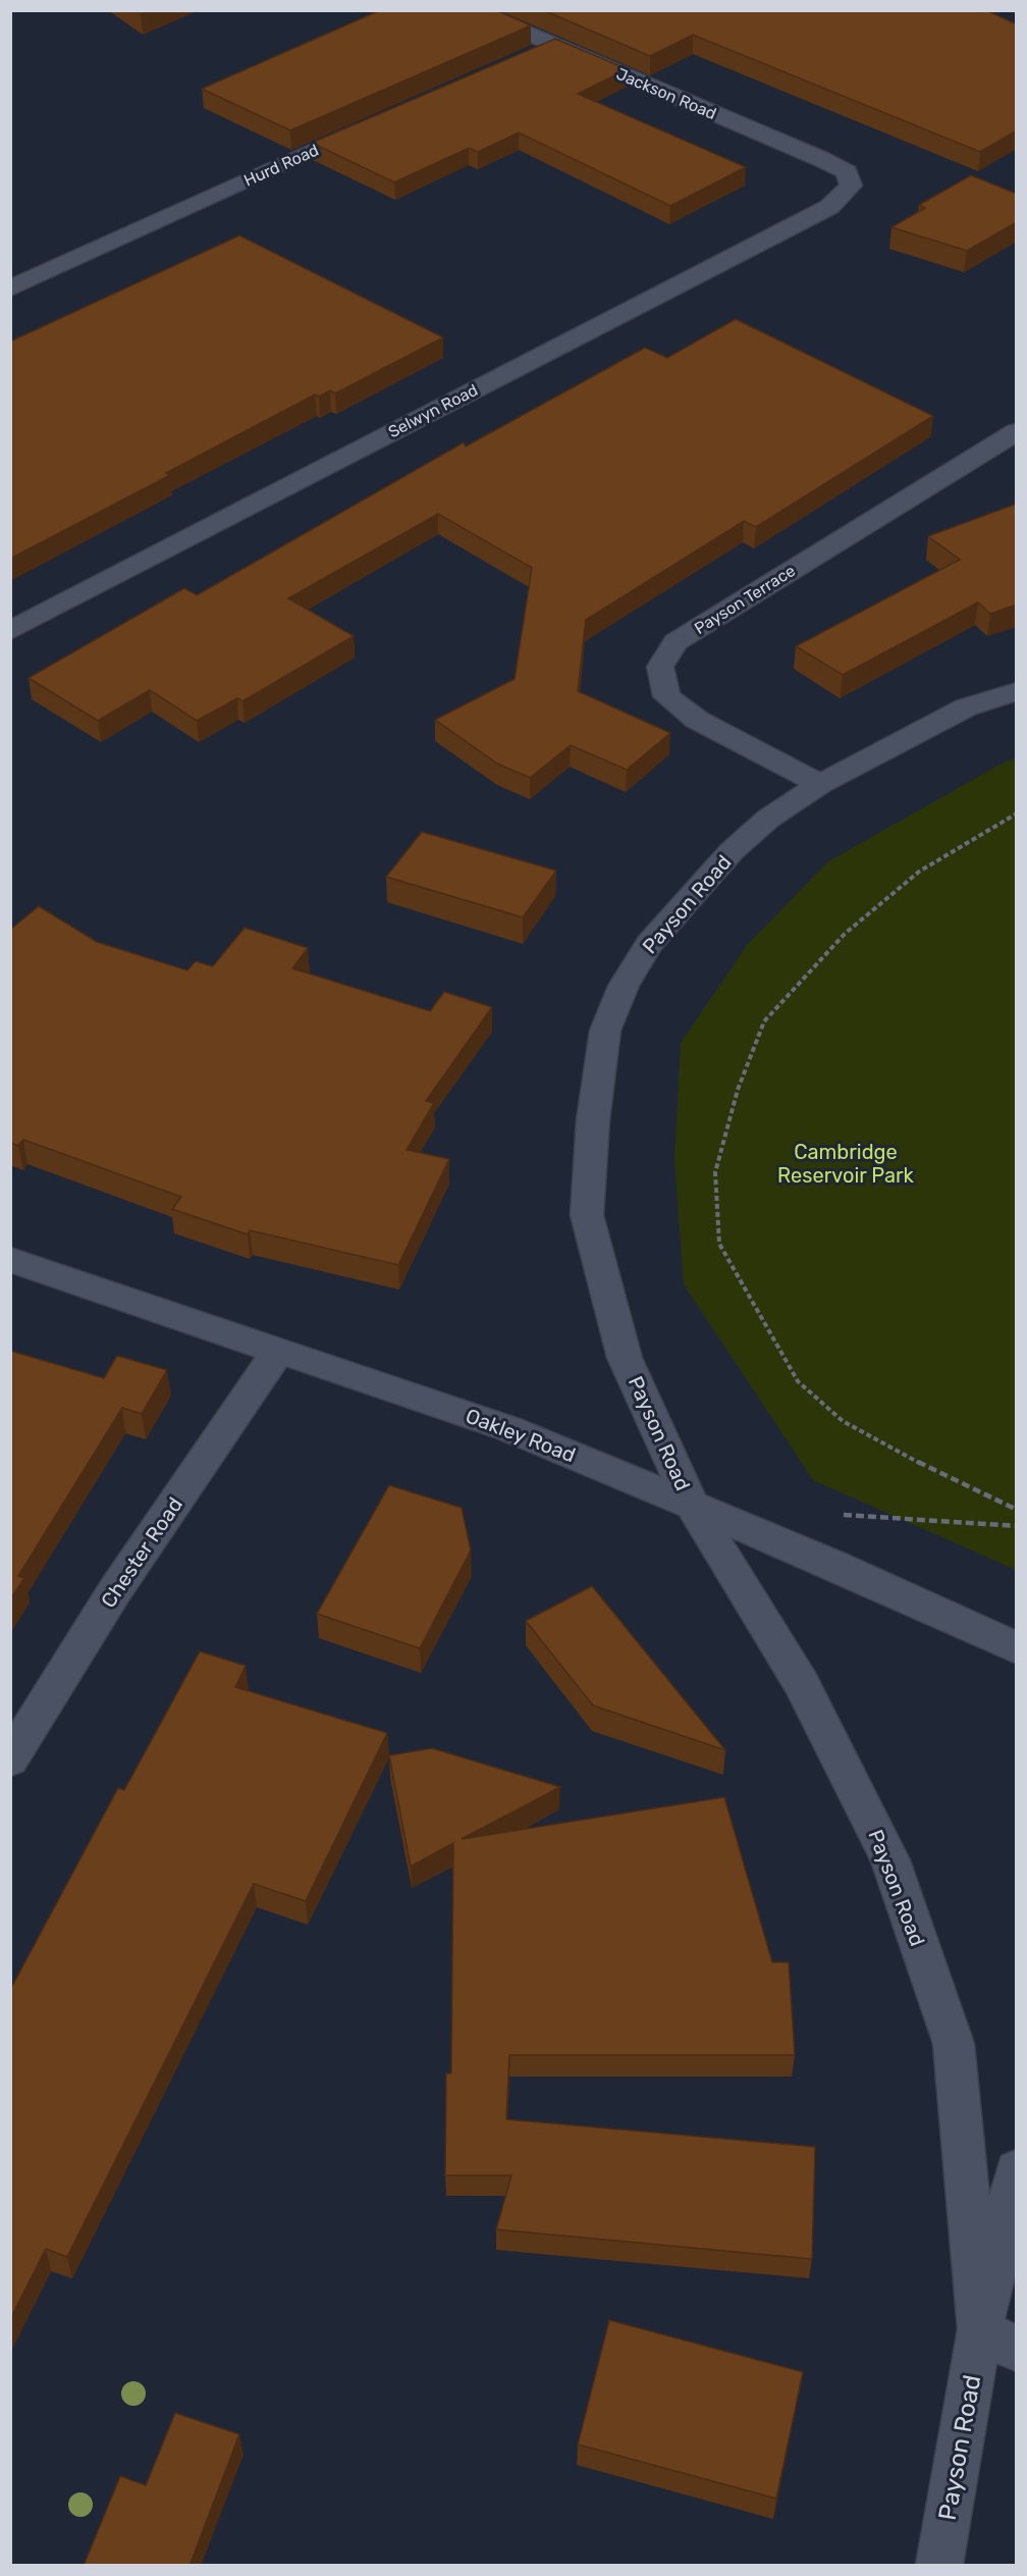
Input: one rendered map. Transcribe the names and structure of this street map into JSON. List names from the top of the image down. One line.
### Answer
{"streets":{"street":["Jackson Road","Hurd Road","Selwyn Road","Payson Terrace","Payson Road","Oakley Road","Chester Road"]},"crossings":[["Jackson Road","Selwyn Road"],["Payson Terrace","Payson Road"],["Payson Road","Oakley Road"],["Oakley Road","Chester Road"]],"parks":["Cambridge Reservoir Park"]}
